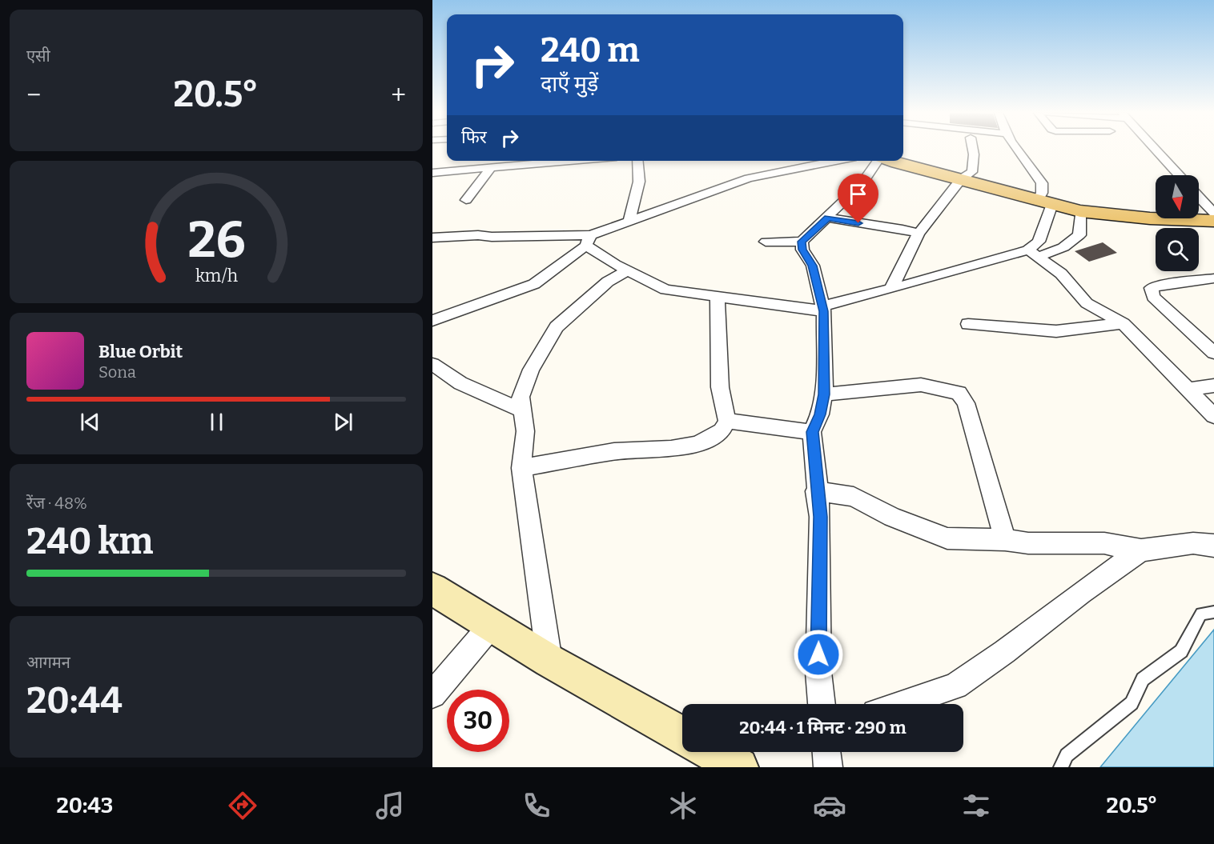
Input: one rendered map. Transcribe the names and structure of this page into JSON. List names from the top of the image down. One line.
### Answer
{"north":"bottom","page":{"tile":["एसी",["रेंज · 48%","240 km"],["आगमन","20:44"]],"turn":["240 m","दाएँ मुड़ें"],"heat":["−","20.5°","+"],"then":"फिर","song":["Blue Orbit","Sona"],"limit":"30","trip":"20:44 · 1 मिनट · 290 m","tabs":["20:43","20.5°"],"gauge":["26","km/h"]}}
